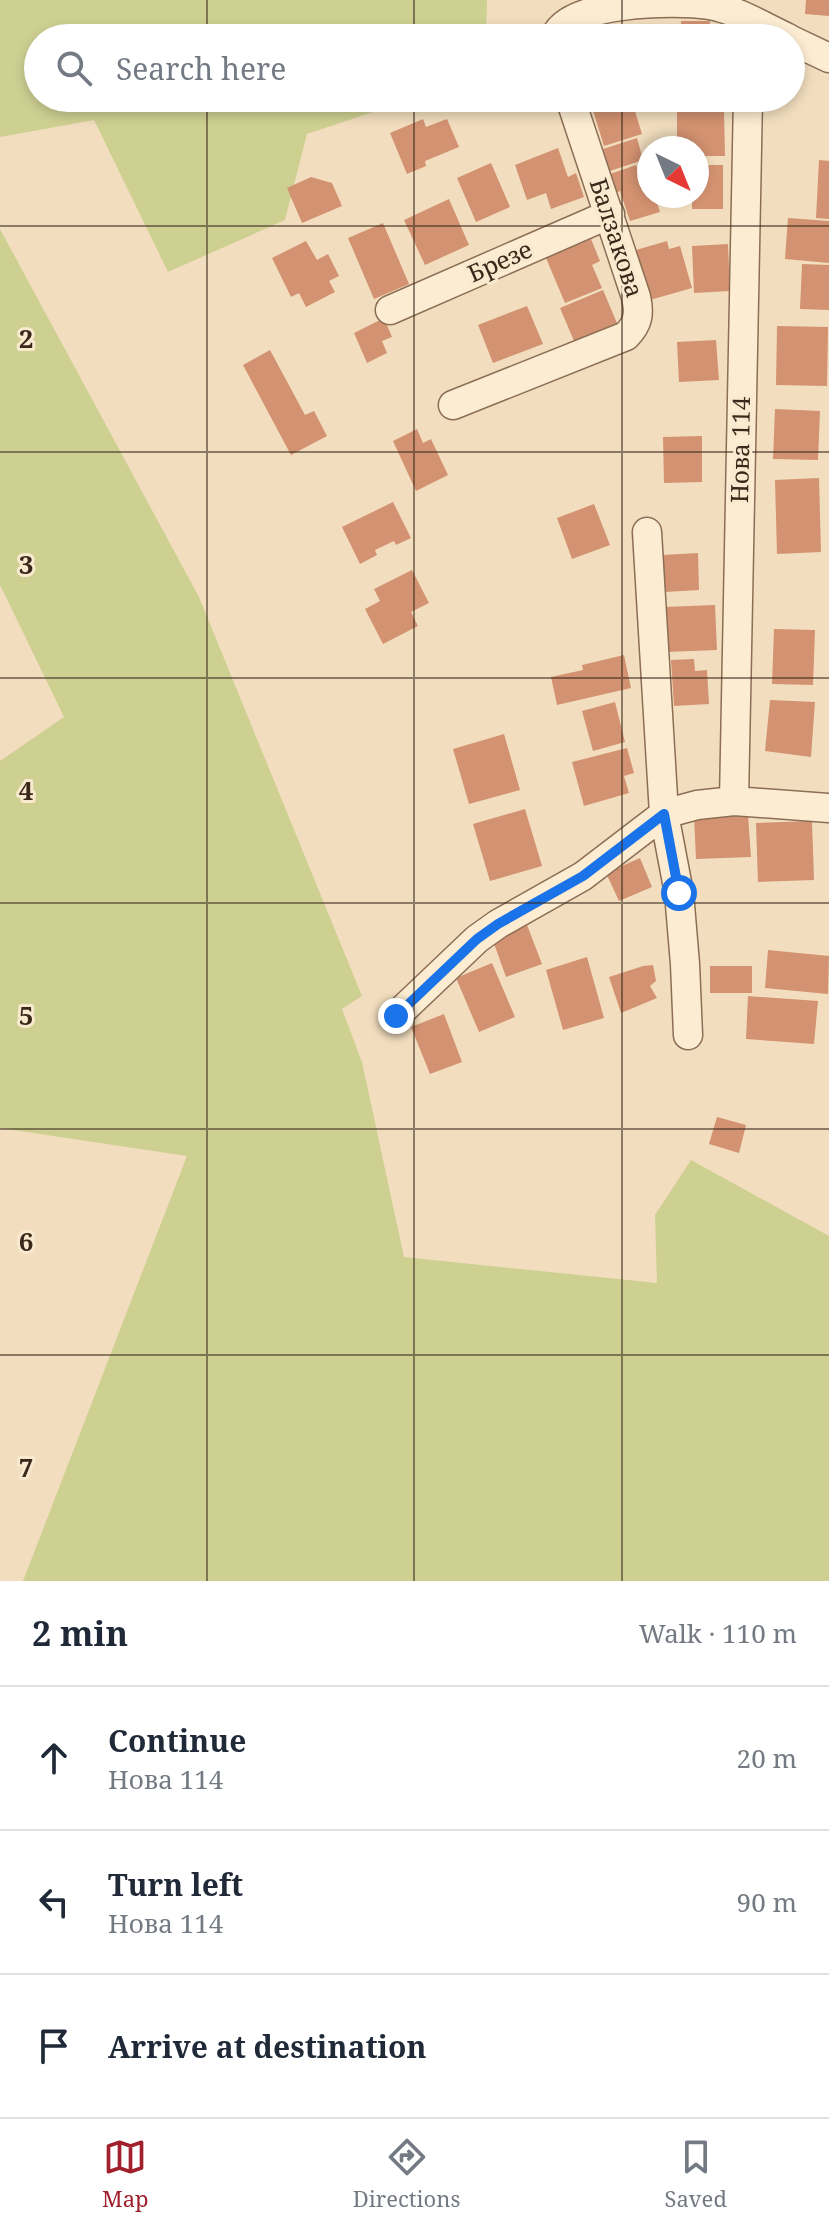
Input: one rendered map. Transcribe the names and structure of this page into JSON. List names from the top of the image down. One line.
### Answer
{"streets":{"street":["Балзакова","Брезе","Нова 114"]},"crossings":[["Балзакова","Брезе"]],"north":"bottom right","page":{"search":"Search here","heading":["2 min","Walk · 110 m"],"list":[["Continue","Нова 114","20 m"],["Turn left","Нова 114","90 m"],"Arrive at destination"],"nav":["Map","Directions","Saved"]},"grid":{"rows":["2","3","4","5","6","7"]}}
